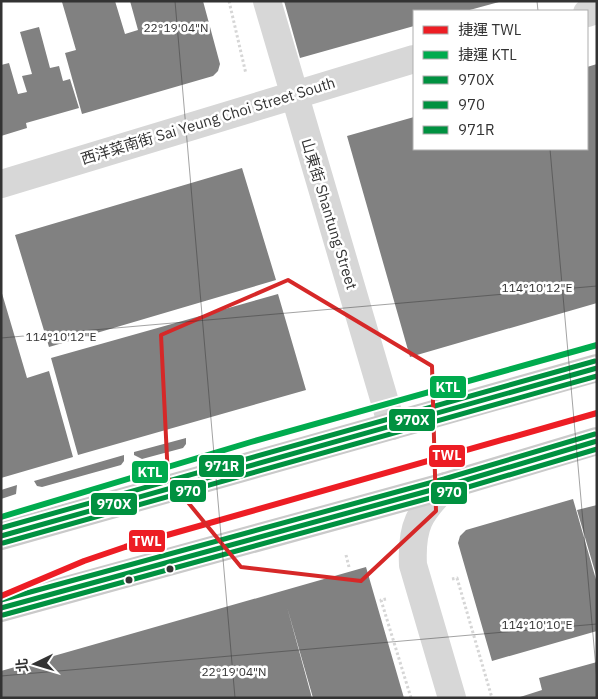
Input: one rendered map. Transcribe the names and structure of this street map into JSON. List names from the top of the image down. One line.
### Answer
{"streets":{"street":["西洋菜南街 Sai Yeung Choi Street South","山東街 Shantung Street"]},"crossings":[["西洋菜南街 Sai Yeung Choi Street South","山東街 Shantung Street"]],"lines":["metro line KTL","transit line 971R","transit line 970X","transit line 970","metro line TWL"],"legend":["捷運 TWL","捷運 KTL","970X","970","971R"],"north":"left","coordinates":["22°19'04\"N","114°10'12\"E","114°10'10\"E"]}
